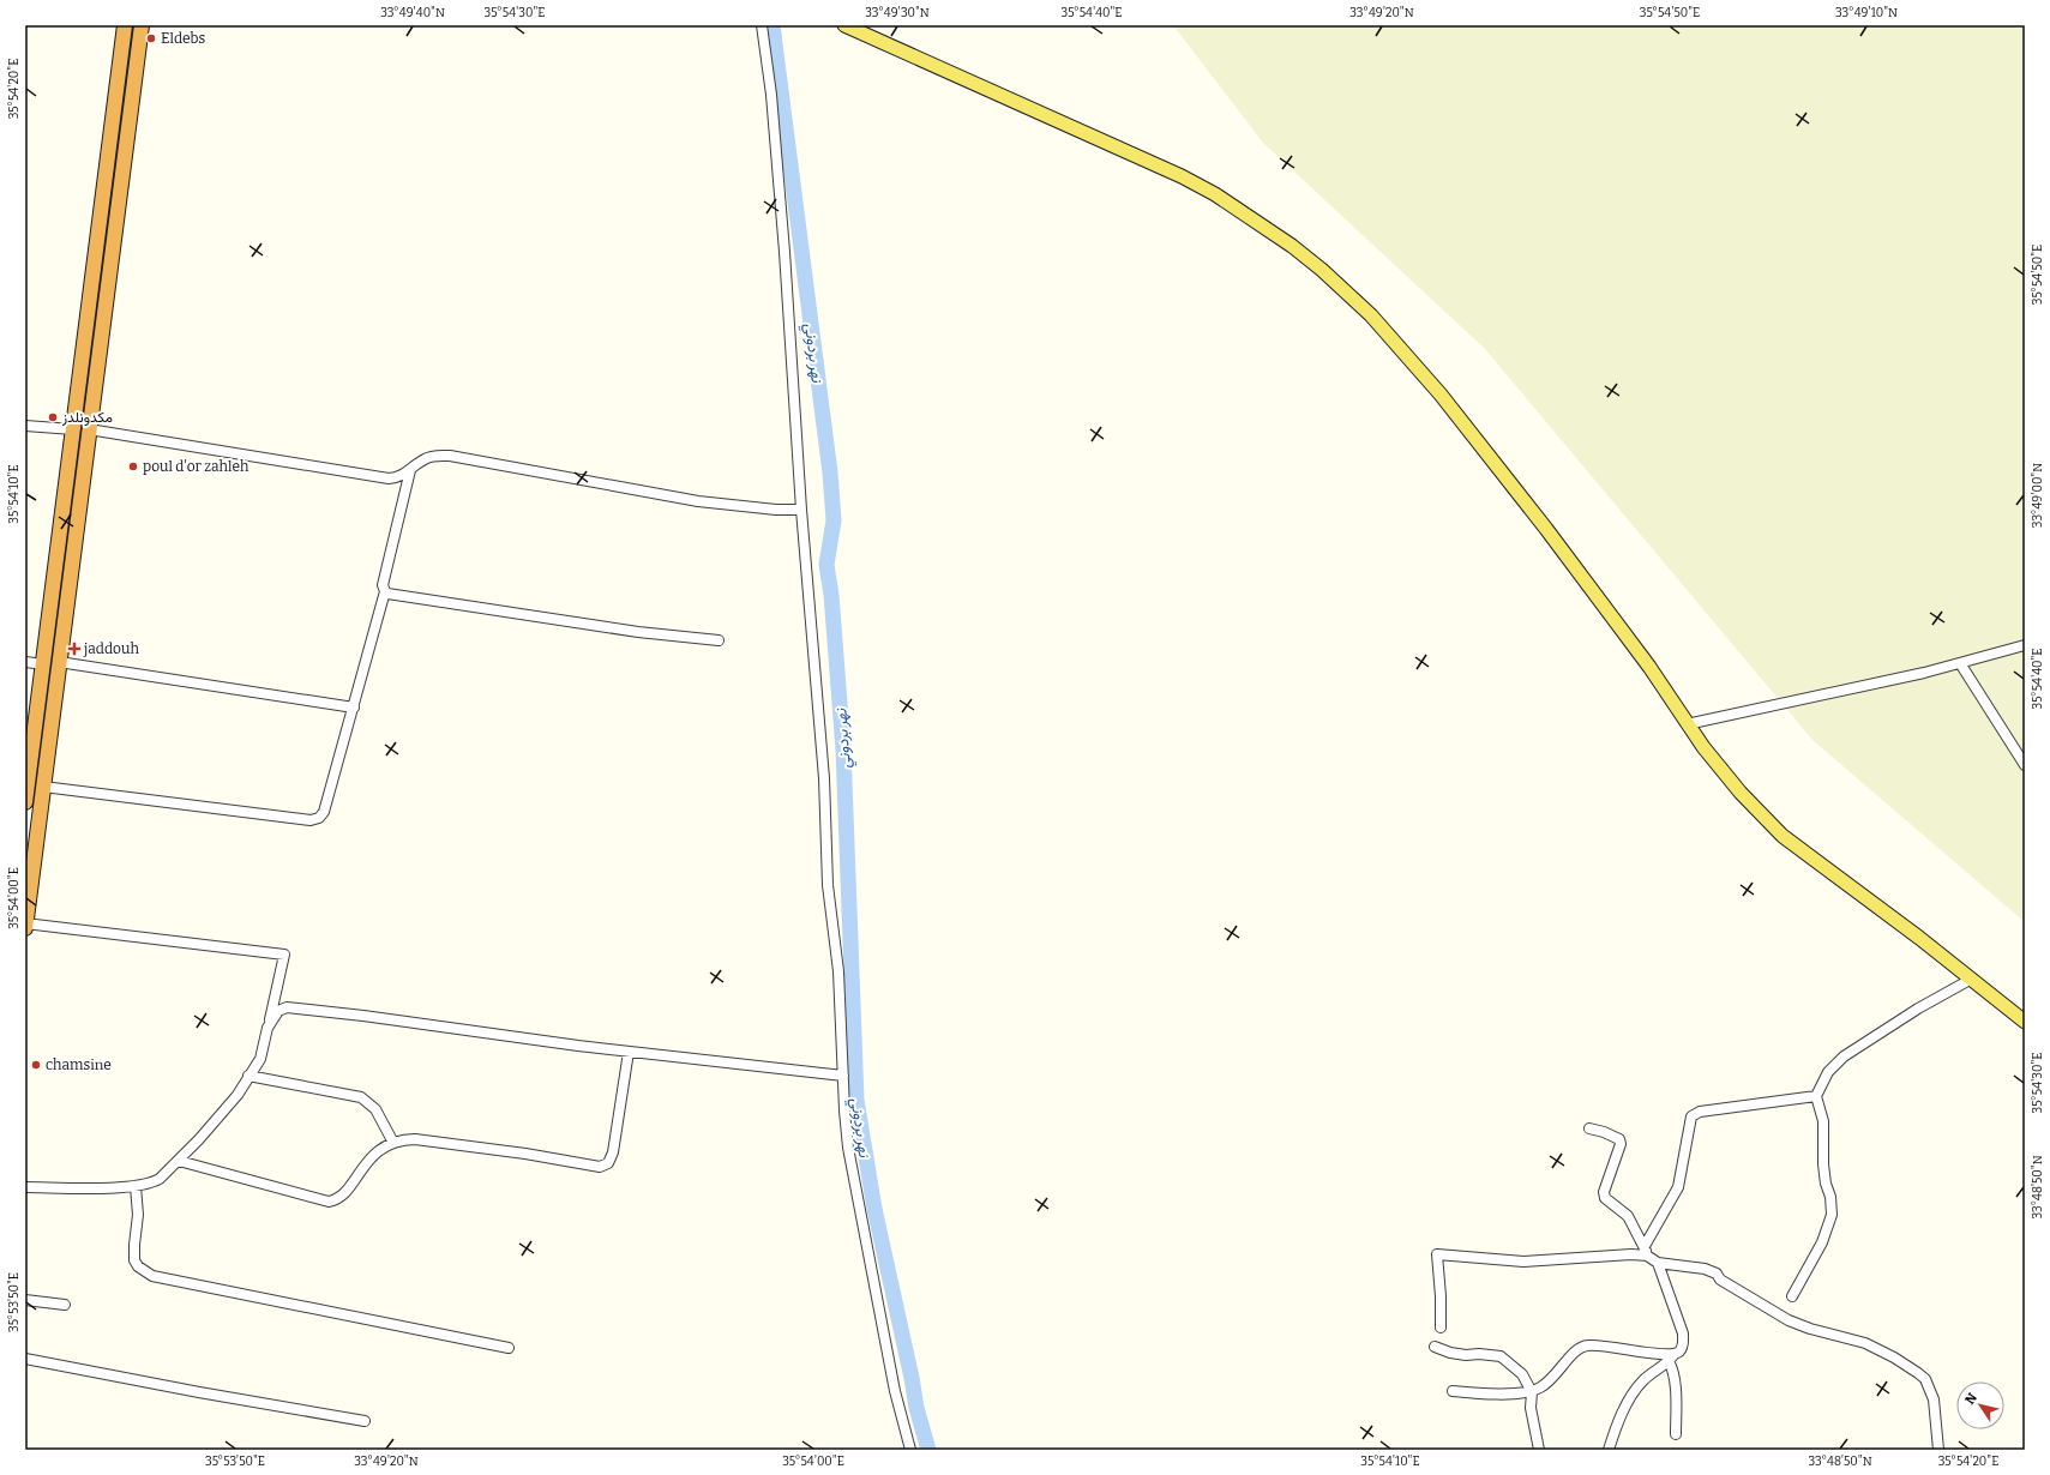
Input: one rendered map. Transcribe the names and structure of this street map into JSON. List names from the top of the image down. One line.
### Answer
{"water":["نهر بردوني"],"places":{"other":["Eldebs","مكدونلدز","poul d'or zahleh","chamsine"],"health":["jaddouh"]},"north":"top left","coordinates":["33°49'40\"N","35°54'30\"E","33°49'30\"N","35°54'40\"E","33°49'20\"N","35°54'50\"E","33°49'10\"N","35°54'20\"E","35°54'10\"E","33°49'00\"N","35°54'00\"E","33°48'50\"N","35°53'50\"E"]}
